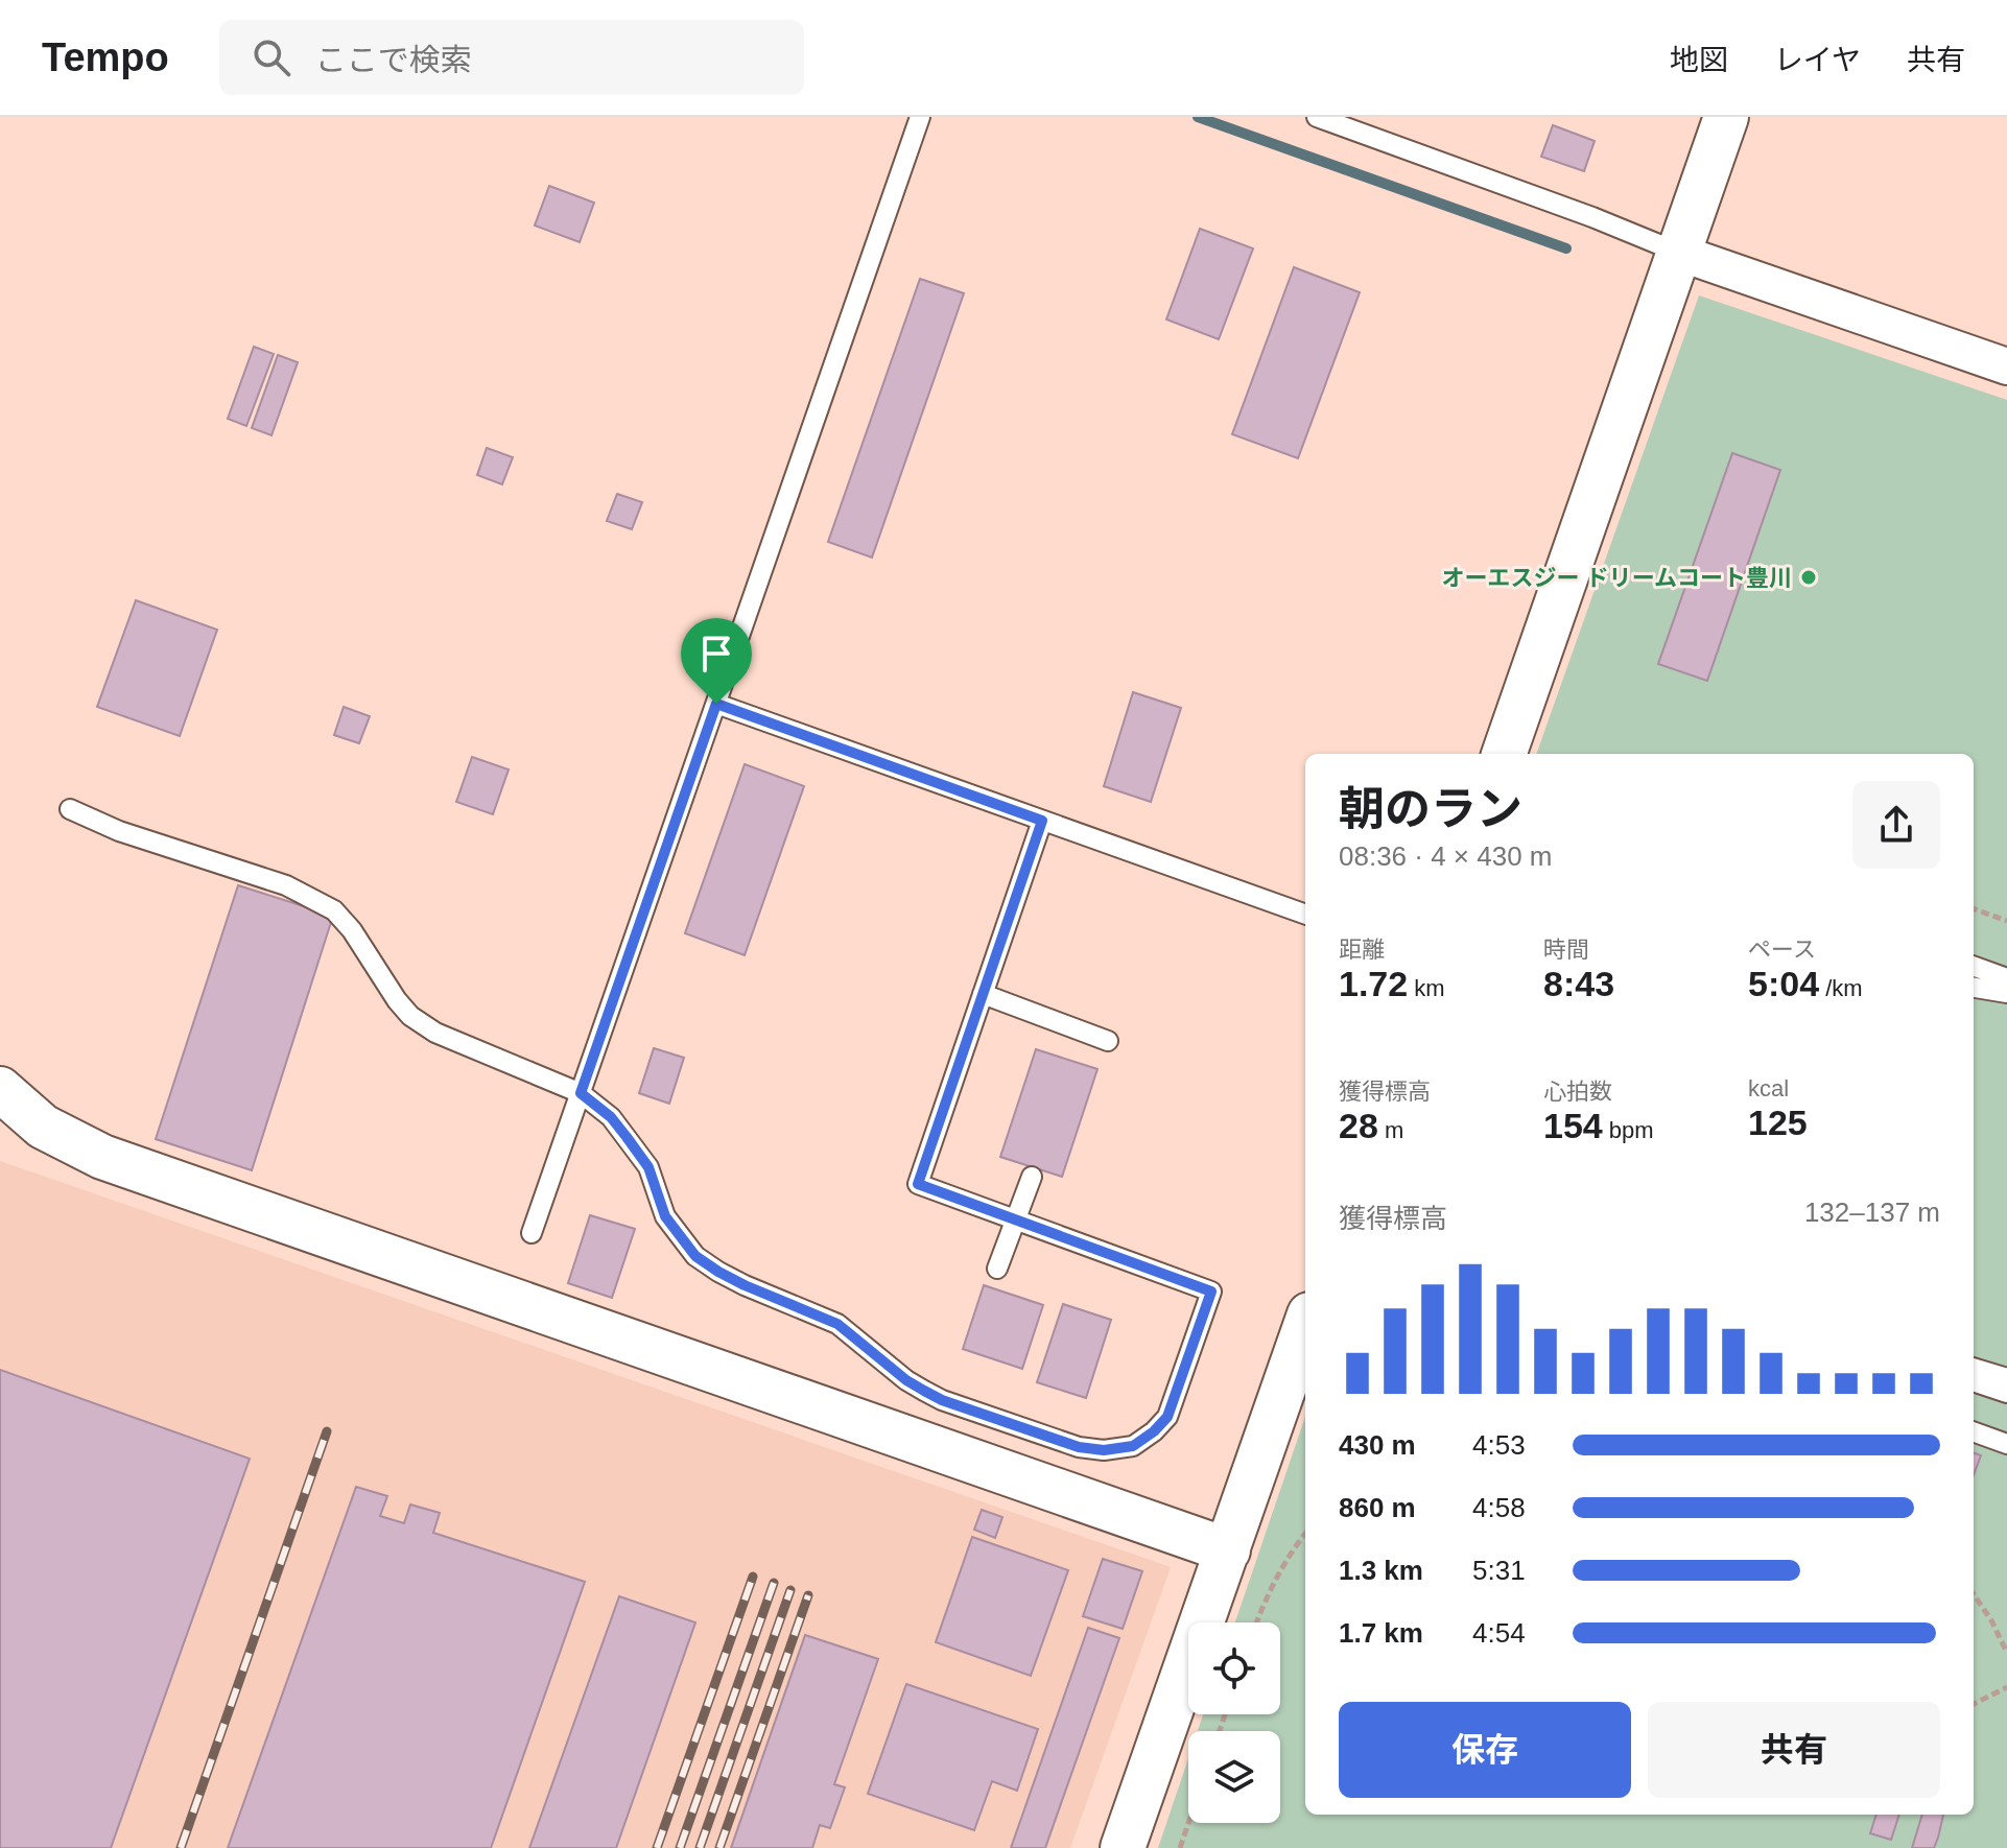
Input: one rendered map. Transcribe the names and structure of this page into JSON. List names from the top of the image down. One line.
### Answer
{"places":["オーエスジー ドリームコート豊川"],"page":{"header":"Tempo","search":"ここで検索","nav":["地図","レイヤ","共有"],"heading":["朝のラン","08:36 · 4 × 430 m"],"stats":[["距離","1.72 km"],["時間","8:43"],["ペース","5:04 /km"],["獲得標高","28 m"],["心拍数","154 bpm"],["kcal","125"]],"chart":["獲得標高","132–137 m"],"list":[{"name":"430 m","note":"4:53"},{"name":"860 m","note":"4:58"},{"name":"1.3 km","note":"5:31"},{"name":"1.7 km","note":"4:54"}],"buttons":["保存","共有"]}}
